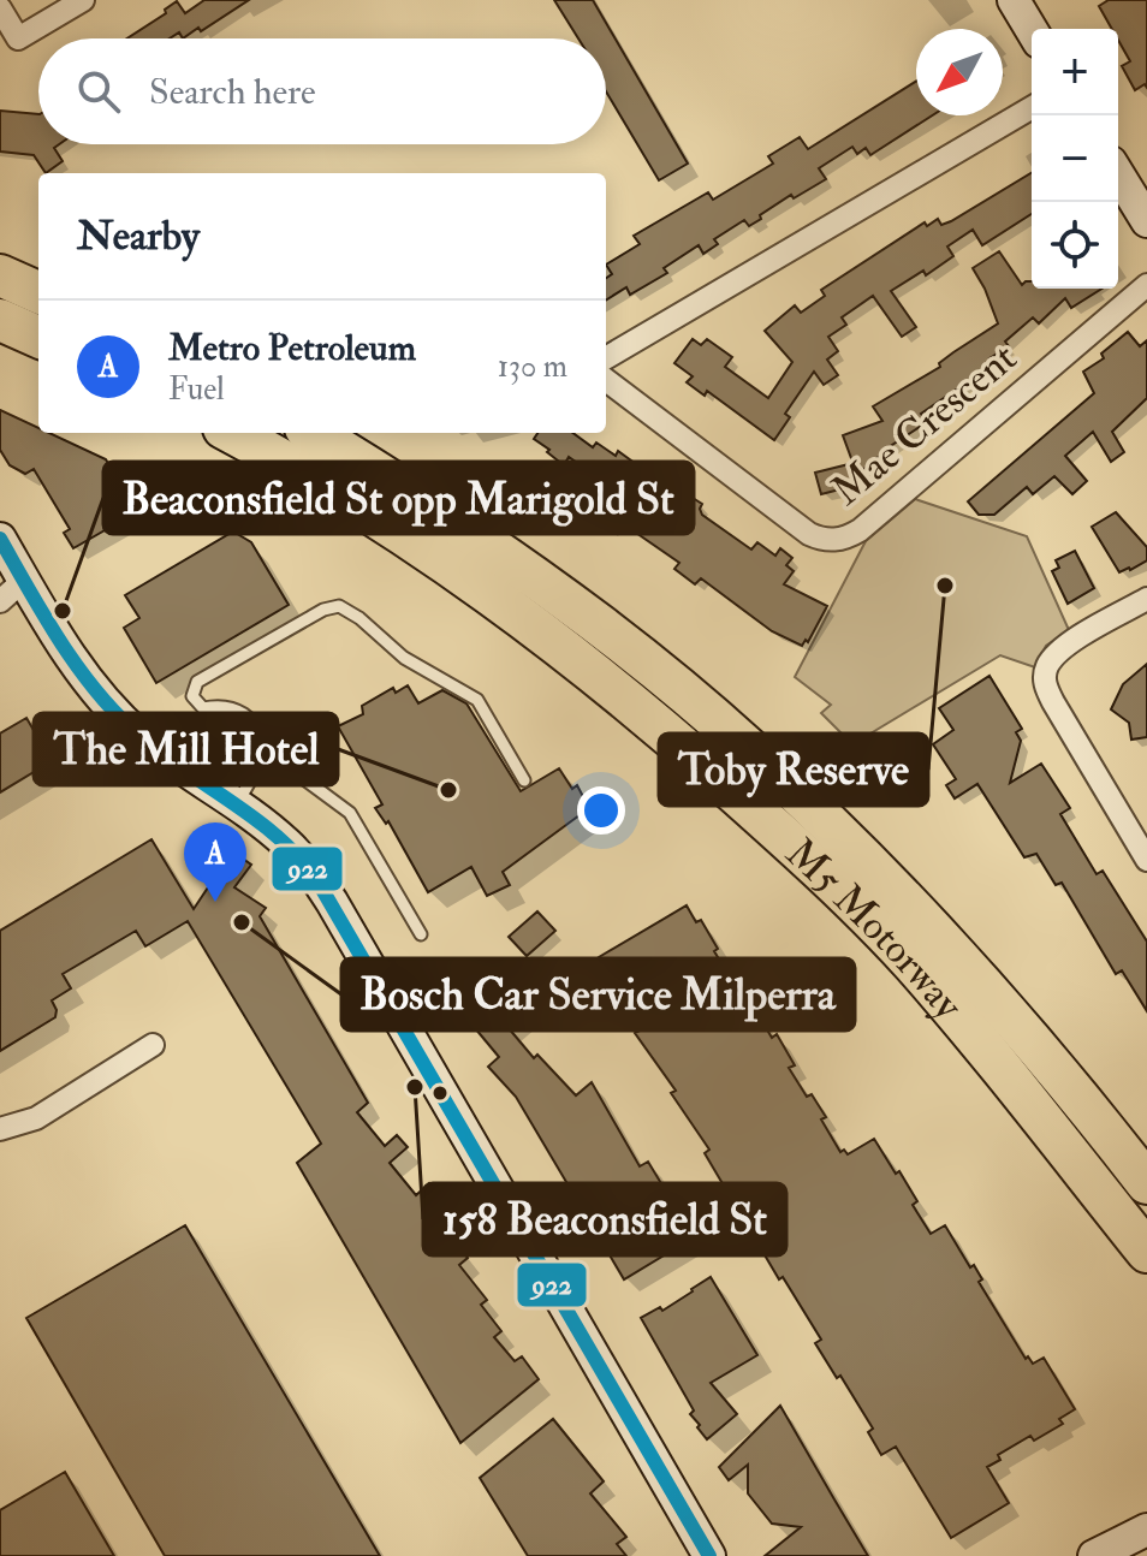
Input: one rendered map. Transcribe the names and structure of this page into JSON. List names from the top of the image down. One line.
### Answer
{"streets":{"highway":["M5 Motorway"],"street":["Mae Crescent"]},"places":["Toby Reserve","Beaconsfield St opp Marigold St","The Mill Hotel","Bosch Car Service Milperra","158 Beaconsfield St"],"lines":["transit line 922"],"north":"bottom left","page":{"map_buttons":["+","−"],"search":"Search here","heading":"Nearby","list":[{"mark":"A","name":"Metro Petroleum","note":"Fuel","value":"130 m"}],"pins":"A"}}
